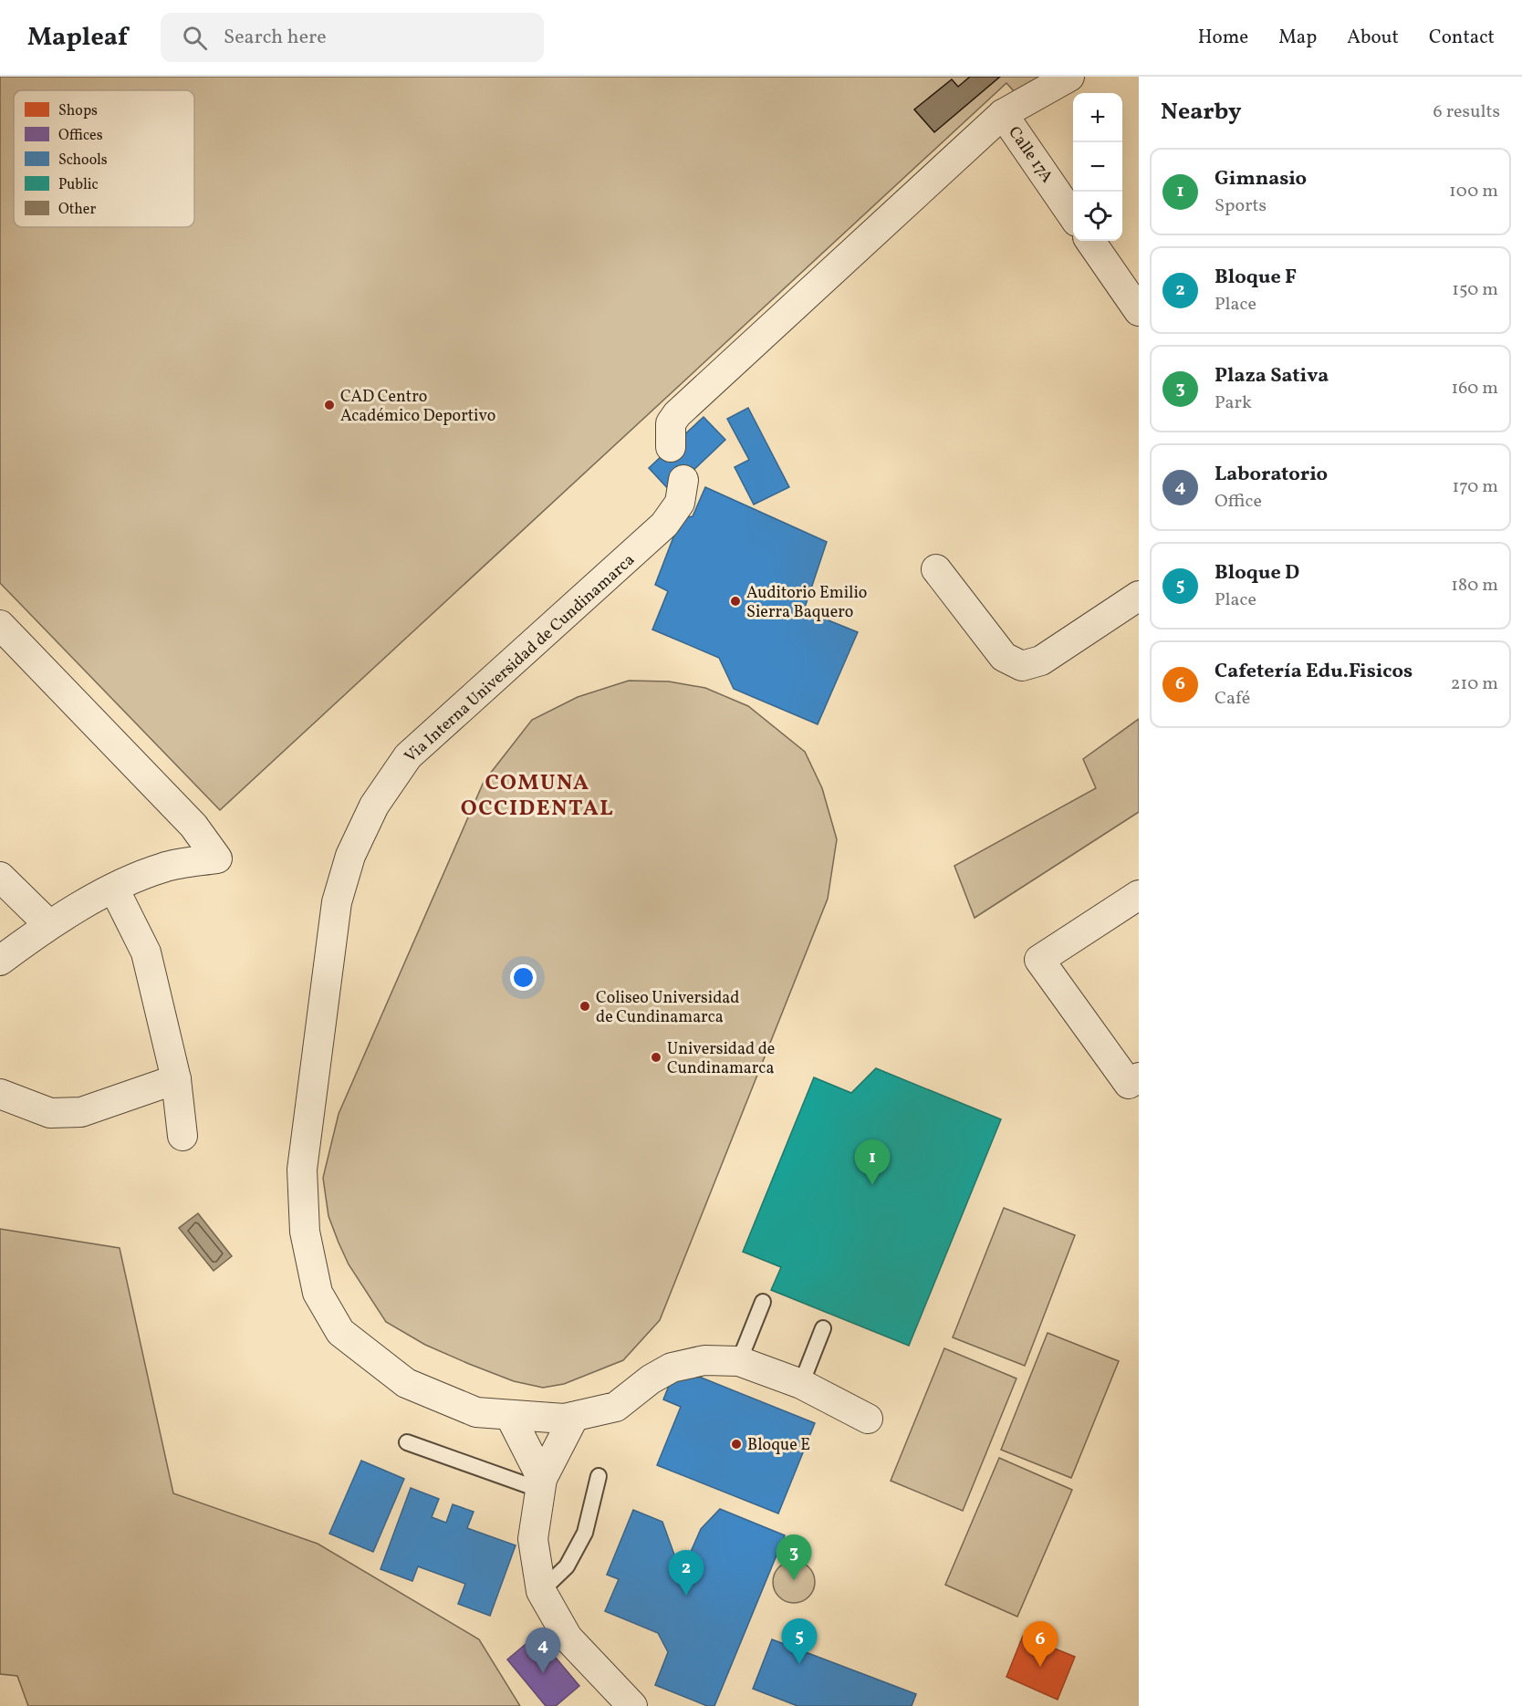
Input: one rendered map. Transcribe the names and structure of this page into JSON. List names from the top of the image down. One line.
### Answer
{"streets":{"street":["Calle 17A","Via Interna Universidad de Cundinamarca"]},"districts":["COMUNA OCCIDENTAL"],"places":["CAD Centro Académico Deportivo","Auditorio Emilio Sierra Baquero","Coliseo Universidad de Cundinamarca","Universidad de Cundinamarca","Bloque E"],"legend":["Shops","Offices","Schools","Public","Other"],"page":{"header":"Mapleaf","search":"Search here","nav":["Home","Map","About","Contact"],"heading":["Nearby","6 results"],"map_buttons":["+","−"],"list":[{"mark":"1","name":"Gimnasio","note":"Sports","value":"100 m"},{"mark":"2","name":"Bloque F","note":"Place","value":"150 m"},{"mark":"3","name":"Plaza Sativa","note":"Park","value":"160 m"},{"mark":"4","name":"Laboratorio","note":"Office","value":"170 m"},{"mark":"5","name":"Bloque D","note":"Place","value":"180 m"},{"mark":"6","name":"Cafetería Edu.Fisicos","note":"Café","value":"210 m"}],"pins":["1","3","2","5","6","4"]}}
